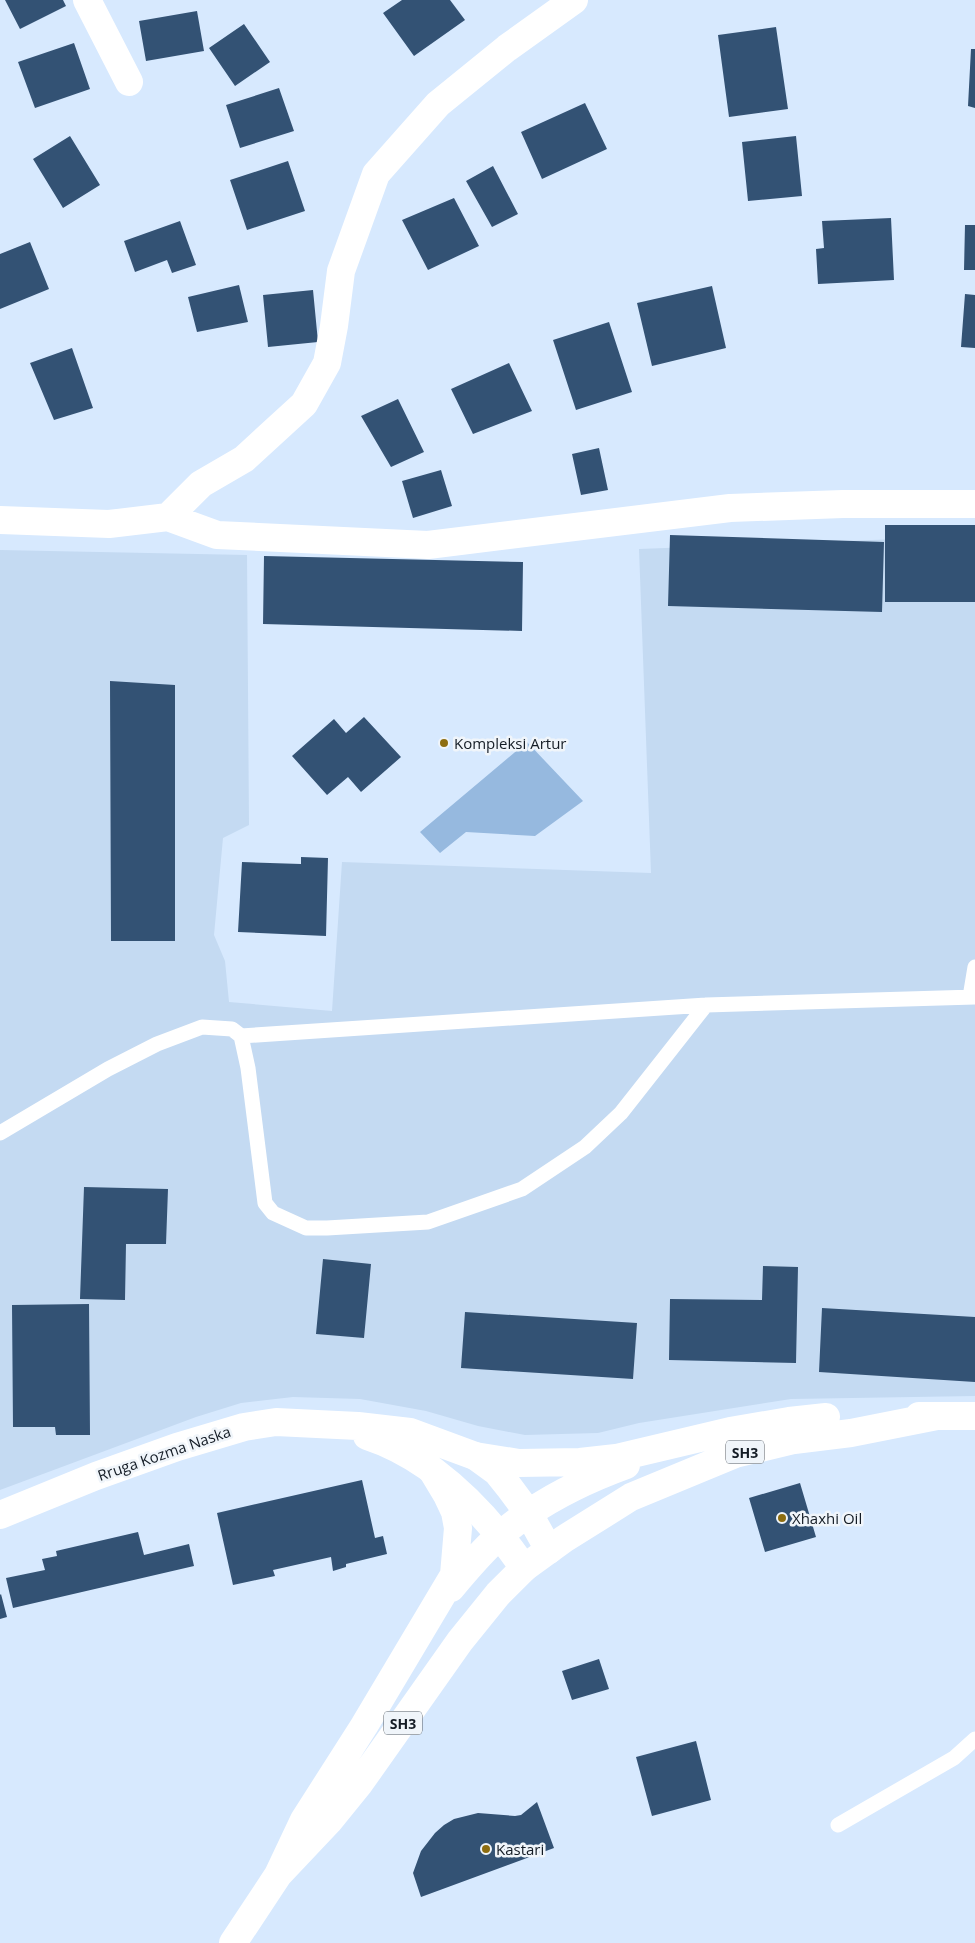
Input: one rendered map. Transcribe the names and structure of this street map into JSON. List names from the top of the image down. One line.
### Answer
{"streets":{"main road":["SH3","Rruga Kozma Naska"]},"crossings":[["SH3","Rruga Kozma Naska"]],"places":["Kompleksi Artur","Xhaxhi Oil","Kastari"]}
